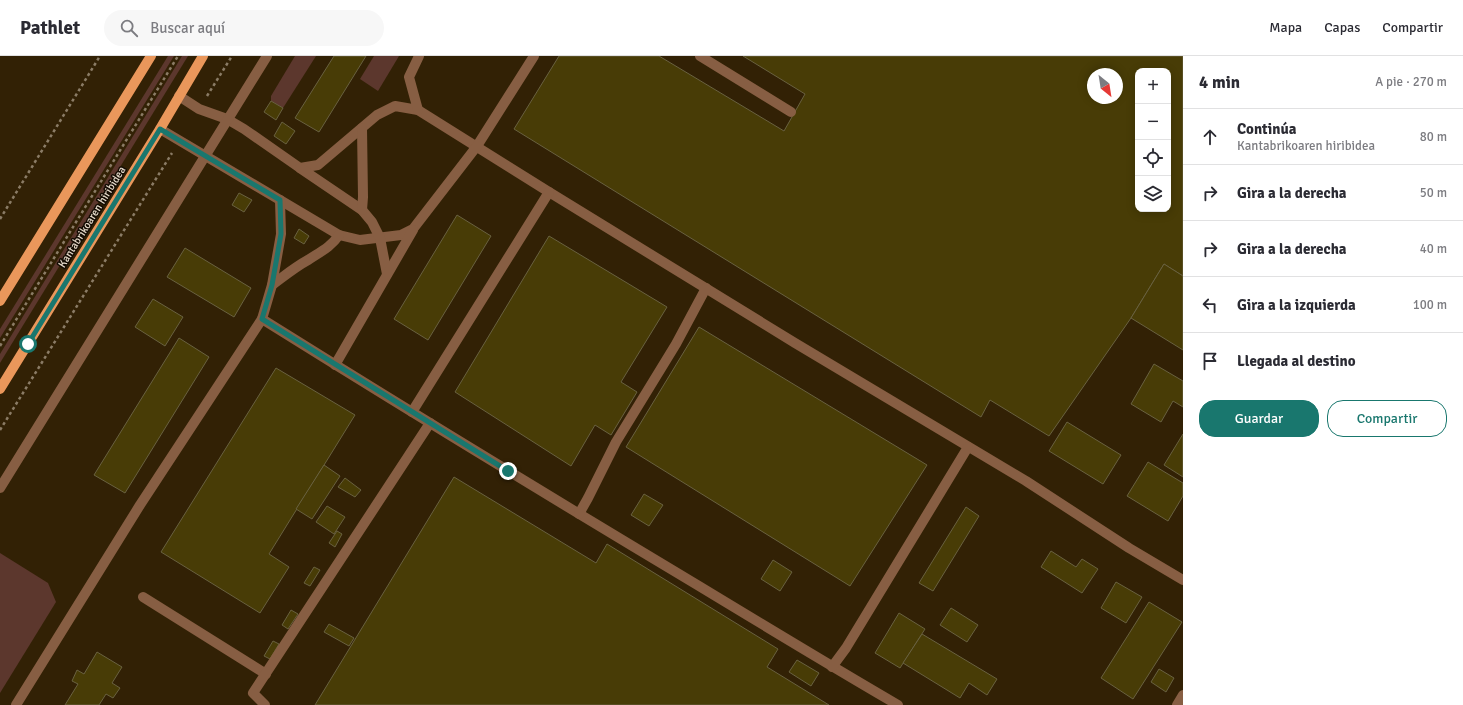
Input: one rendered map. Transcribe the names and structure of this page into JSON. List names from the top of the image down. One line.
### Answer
{"streets":{"main road":["Kantabrikoaren hiribidea"]},"north":"bottom right","page":{"header":"Pathlet","search":"Buscar aquí","nav":["Mapa","Capas","Compartir"],"heading":["4 min","A pie · 270 m"],"map_buttons":["+","−"],"list":[["Continúa","Kantabrikoaren hiribidea","80 m"],["Gira a la derecha","50 m"],["Gira a la derecha","40 m"],["Gira a la izquierda","100 m"],"Llegada al destino"],"buttons":["Guardar","Compartir"]}}
